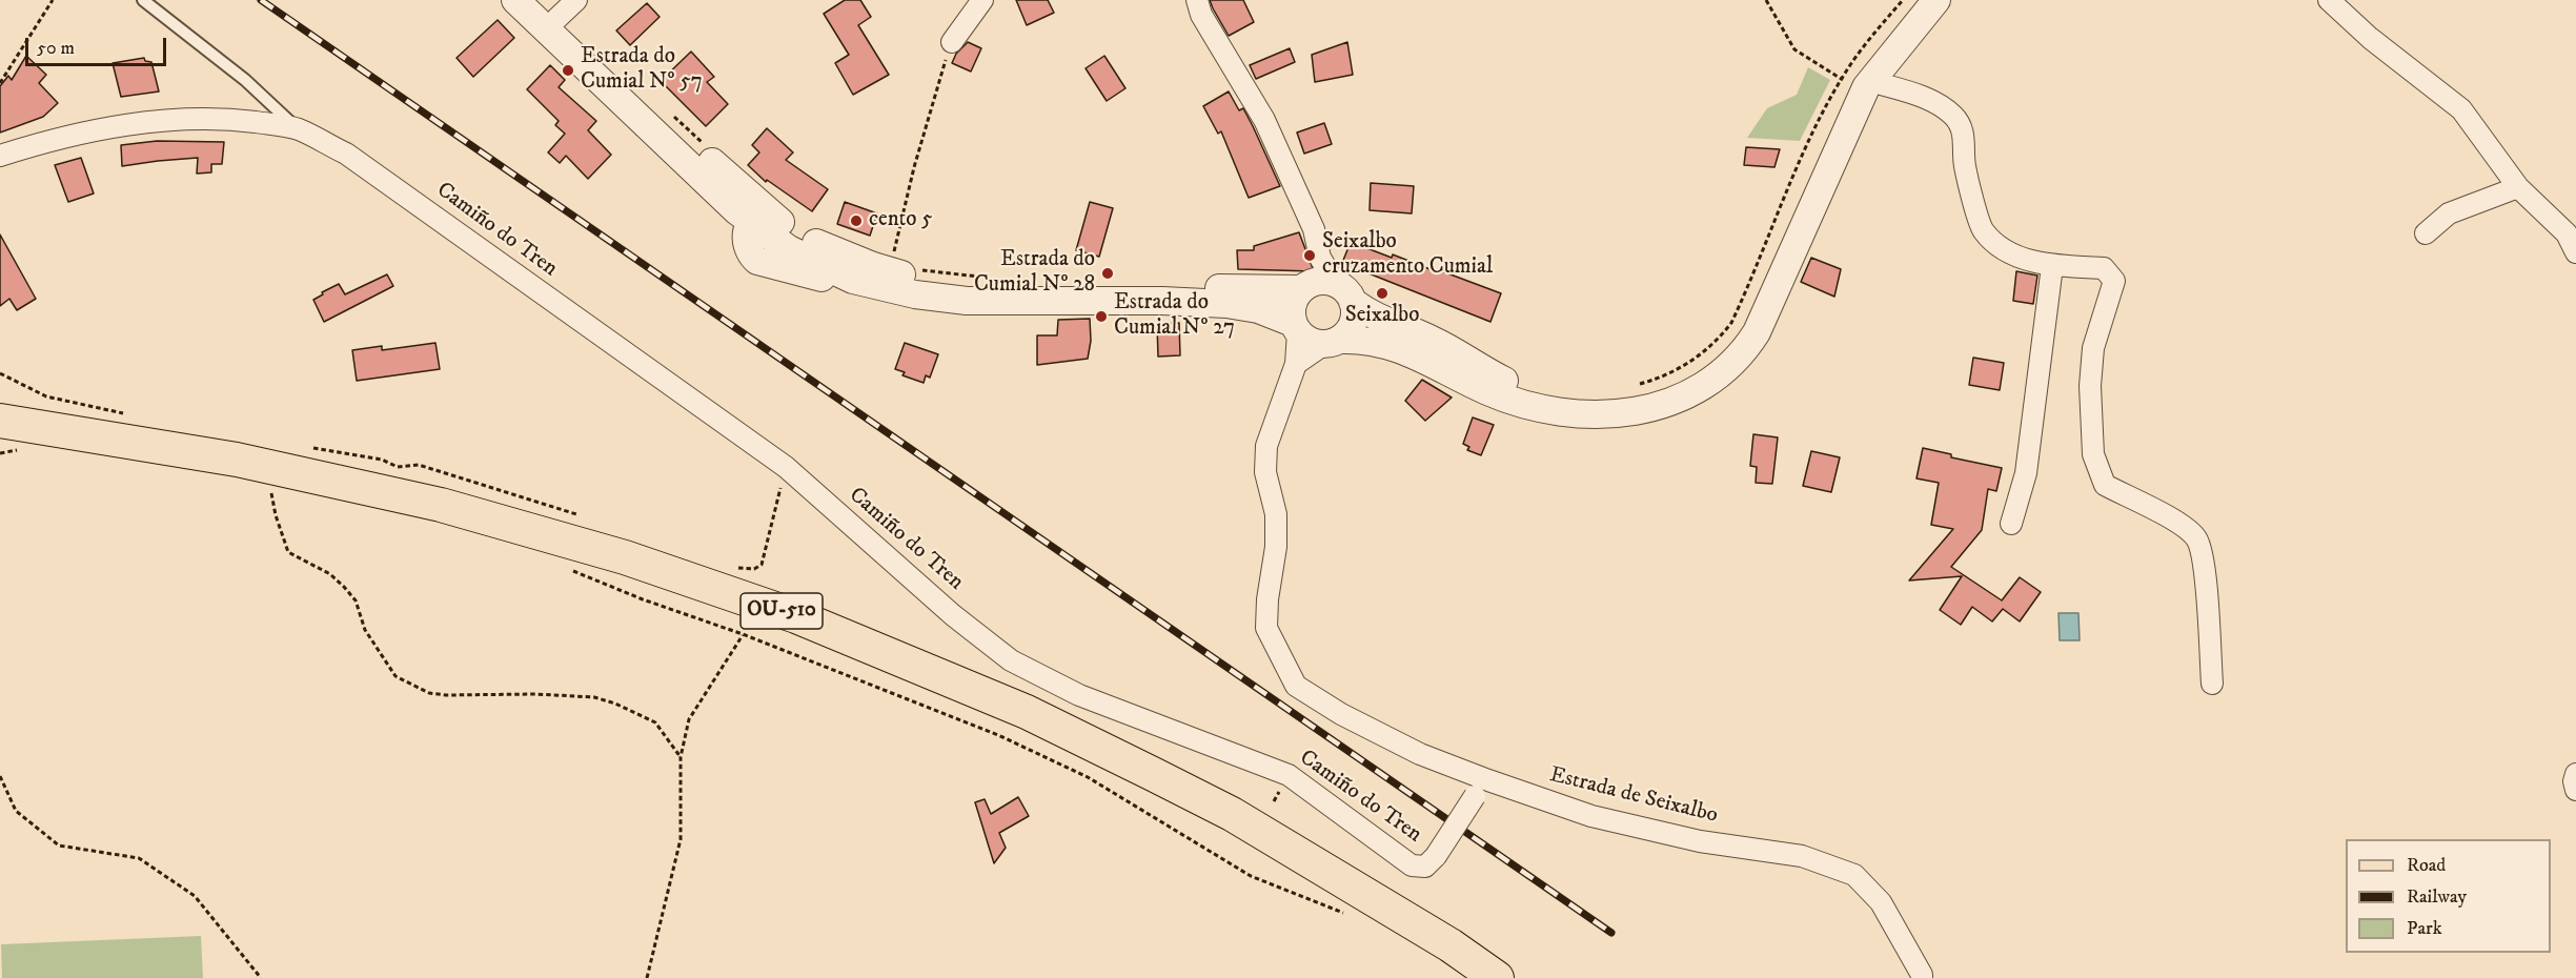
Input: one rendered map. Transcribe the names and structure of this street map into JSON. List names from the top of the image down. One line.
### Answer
{"streets":{"main road":["OU-510"],"street":["Camiño do Tren","Estrada de Seixalbo"]},"crossings":[["Camiño do Tren","Estrada de Seixalbo"]],"places":["Estrada do Cumial Nº 57","cento 5","Seixalbo cruzamento Cumial","Estrada do Cumial Nº 28","Seixalbo","Estrada do Cumial Nº 27"],"legend":["Road","Railway","Park"],"scale_bar":"50 m"}
